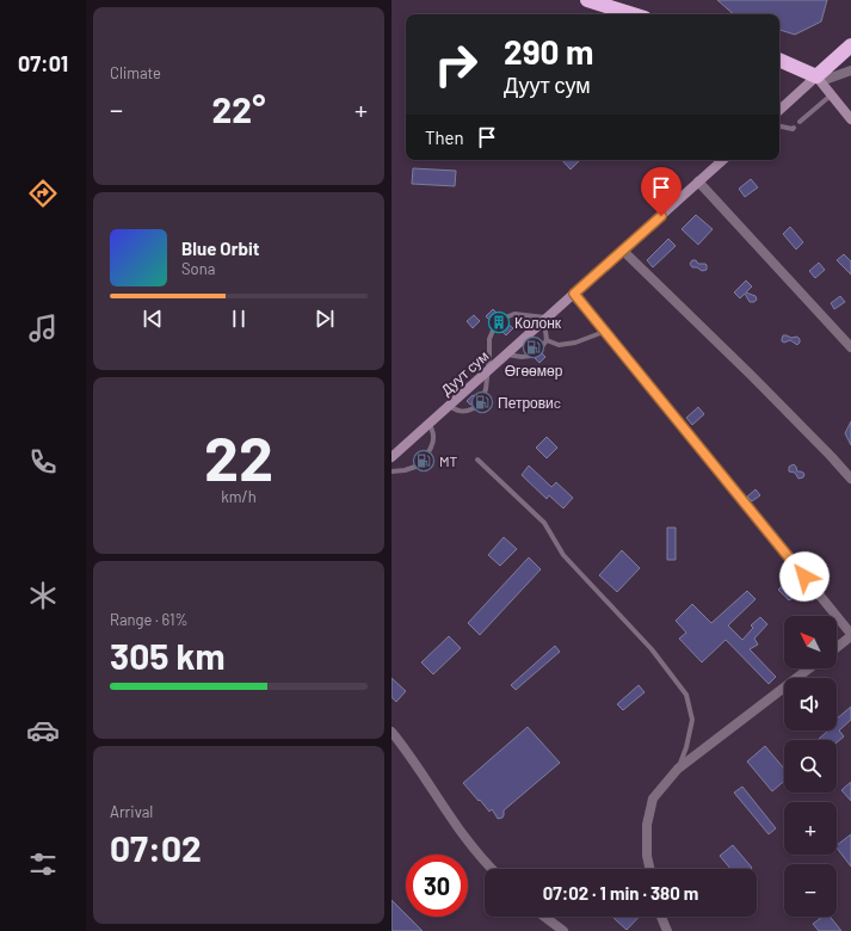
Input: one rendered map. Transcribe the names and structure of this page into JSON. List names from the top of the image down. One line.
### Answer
{"streets":{"main road":["Дуут сум"]},"places":{"building":["Колонк"],"fuel station":["Өгөөмөр","Петровиc","MT"]},"north":"top left","page":{"tabs":"07:01","tile":["Climate",["22","km/h"],["Range · 61%","305 km"],["Arrival","07:02"]],"turn":["290 m","Дуут сум"],"heat":["−","22°","+"],"then":"Then","song":["Blue Orbit","Sona"],"map_buttons":["+","−"],"limit":"30","trip":"07:02 · 1 min · 380 m"}}
